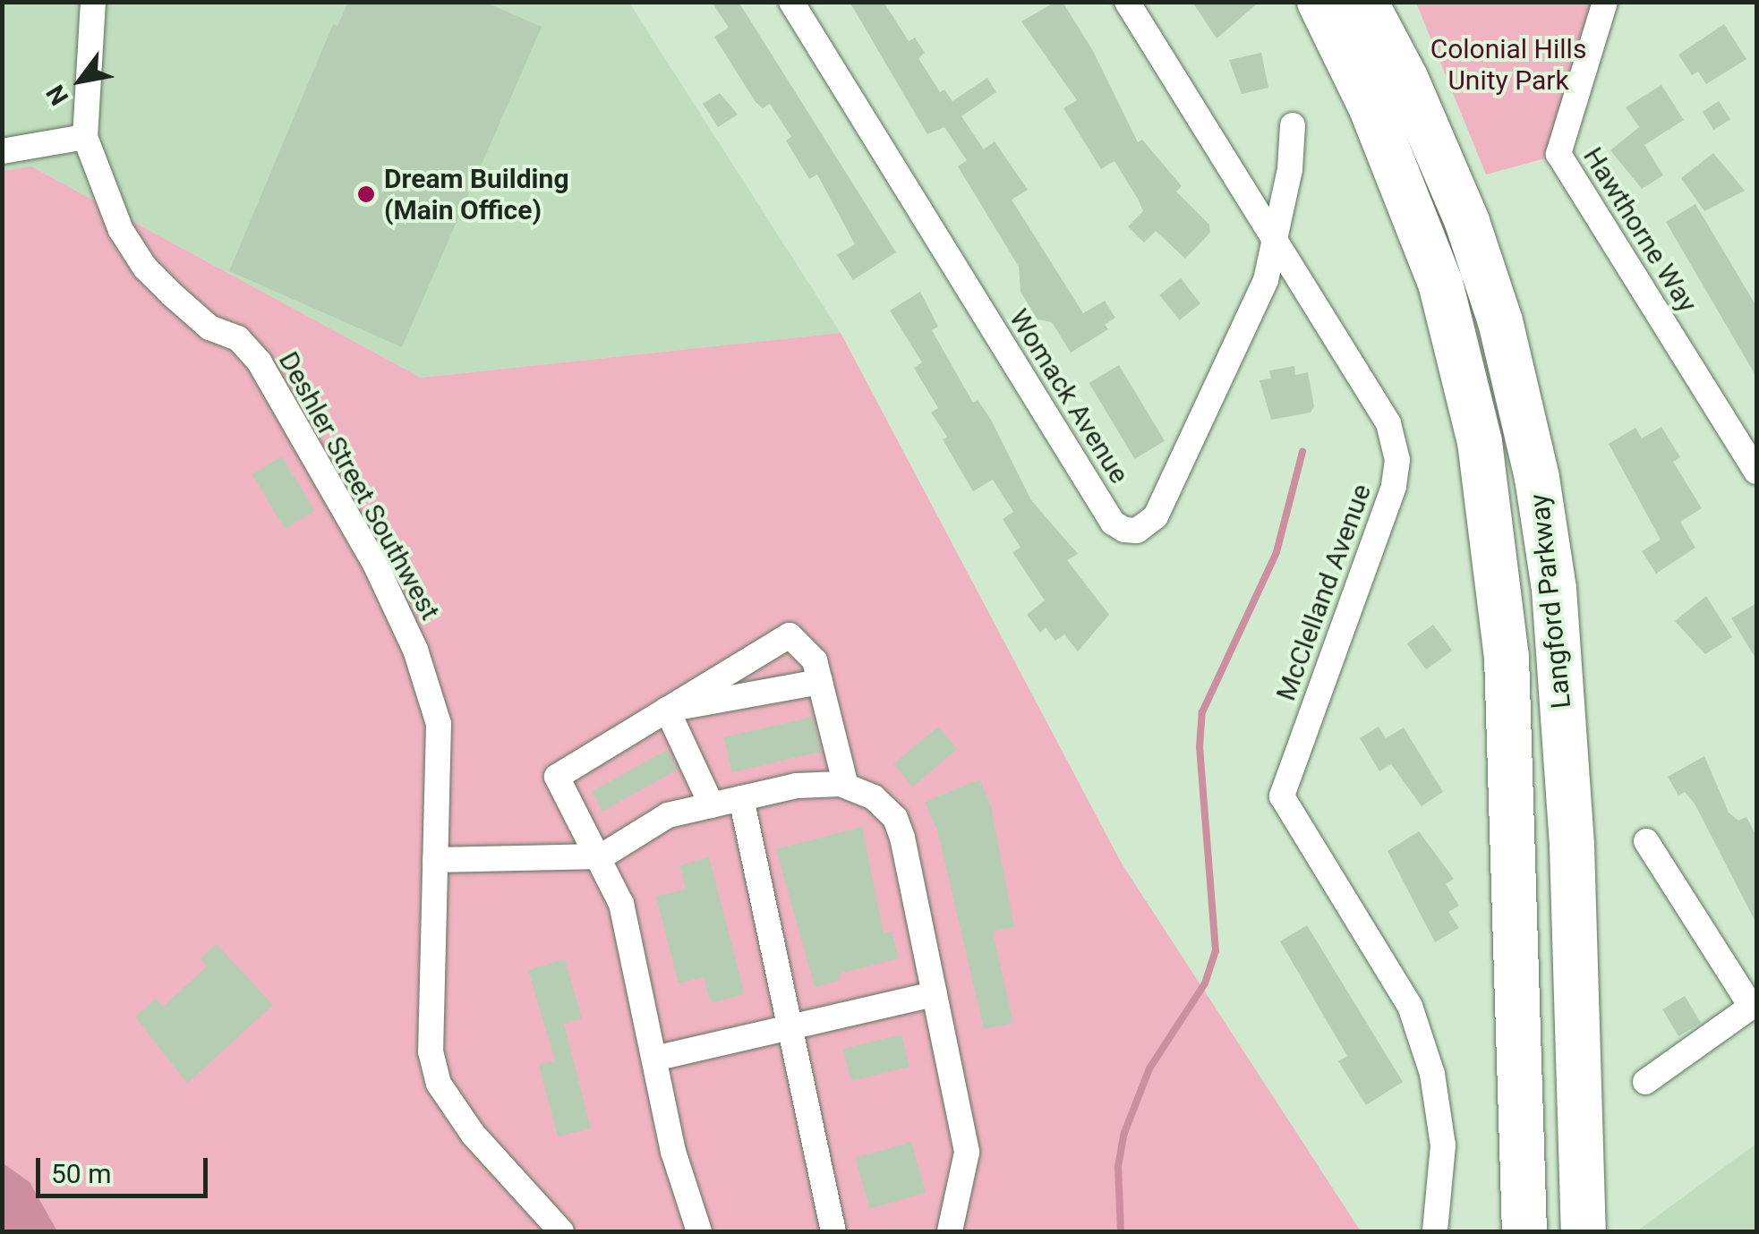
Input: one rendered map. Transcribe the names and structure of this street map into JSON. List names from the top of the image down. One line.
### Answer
{"streets":{"highway":["Langford Parkway"],"street":["Hawthorne Way","Womack Avenue","Deshler Street Southwest","McClelland Avenue"]},"crossings":[["Womack Avenue","McClelland Avenue"]],"parks":["Colonial Hills Unity Park"],"places":["Dream Building (Main Office)"],"scale_bar":"50 m","north":"bottom left"}
